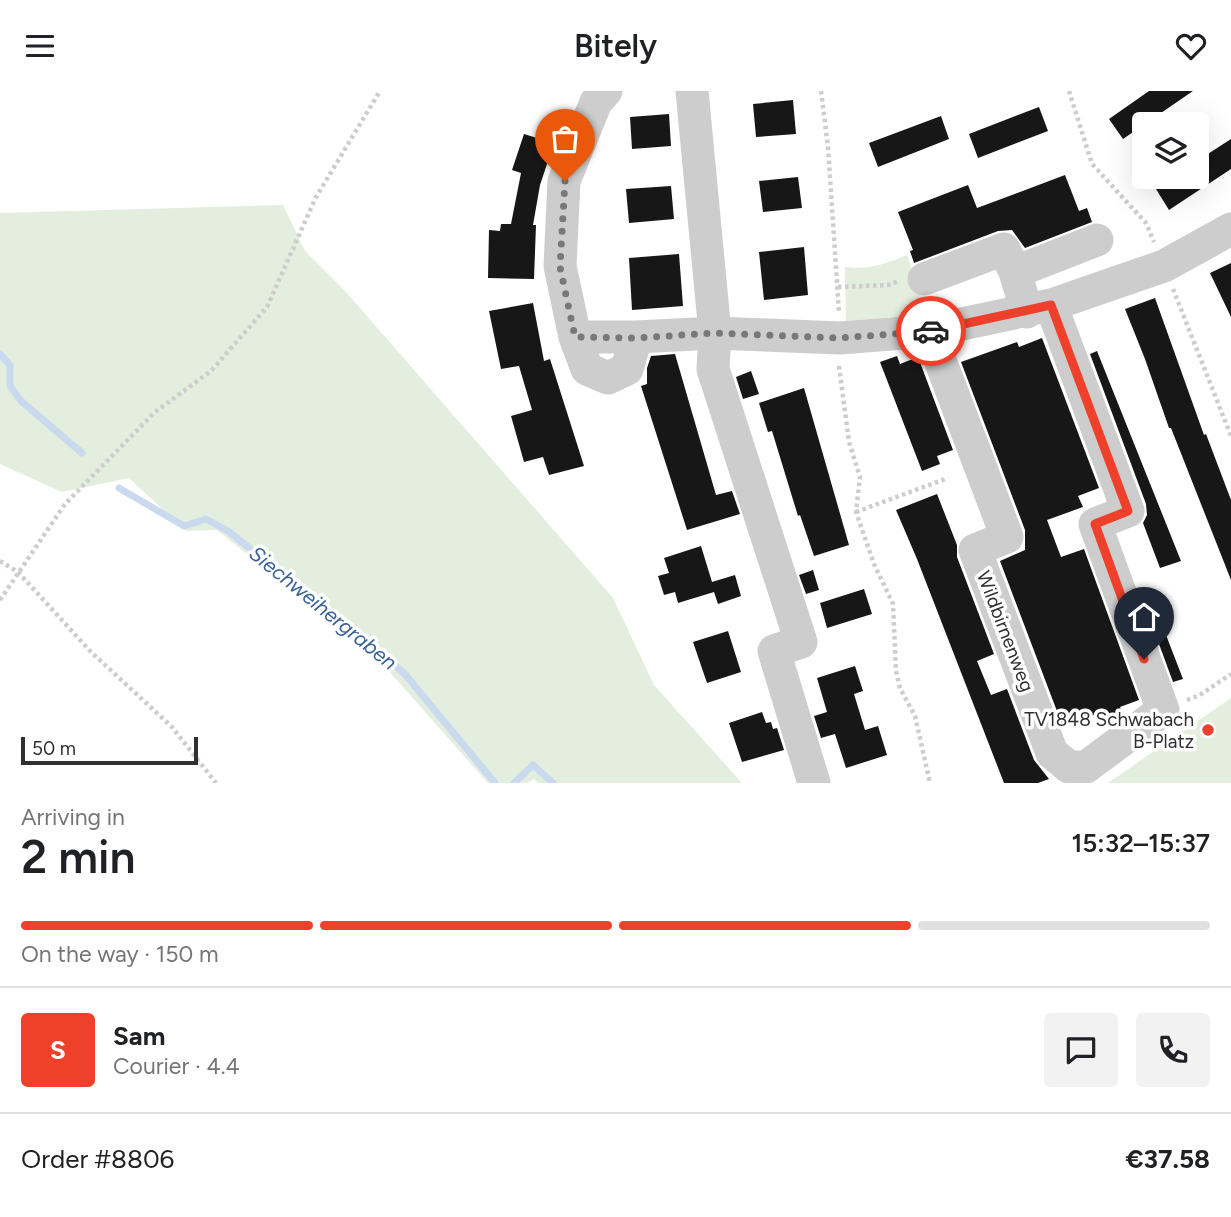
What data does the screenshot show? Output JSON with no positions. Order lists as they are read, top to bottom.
{
  "streets": {
    "street": ["Wildbirnenweg"]
  },
  "water": ["Siechweihergraben"],
  "places": ["TV1848 Schwabach B-Platz"],
  "scale_bar": "50 m",
  "page": {
    "header": "Bitely",
    "scale": "50 m",
    "heading": ["2 min", "Arriving in", "15:32–15:37"],
    "panel": [
      "Sam",
      "Courier · 4.4",
      "Order #8806",
      "€37.58"
    ],
    "bar": "On the way · 150 m",
    "round": "S"
  }
}
